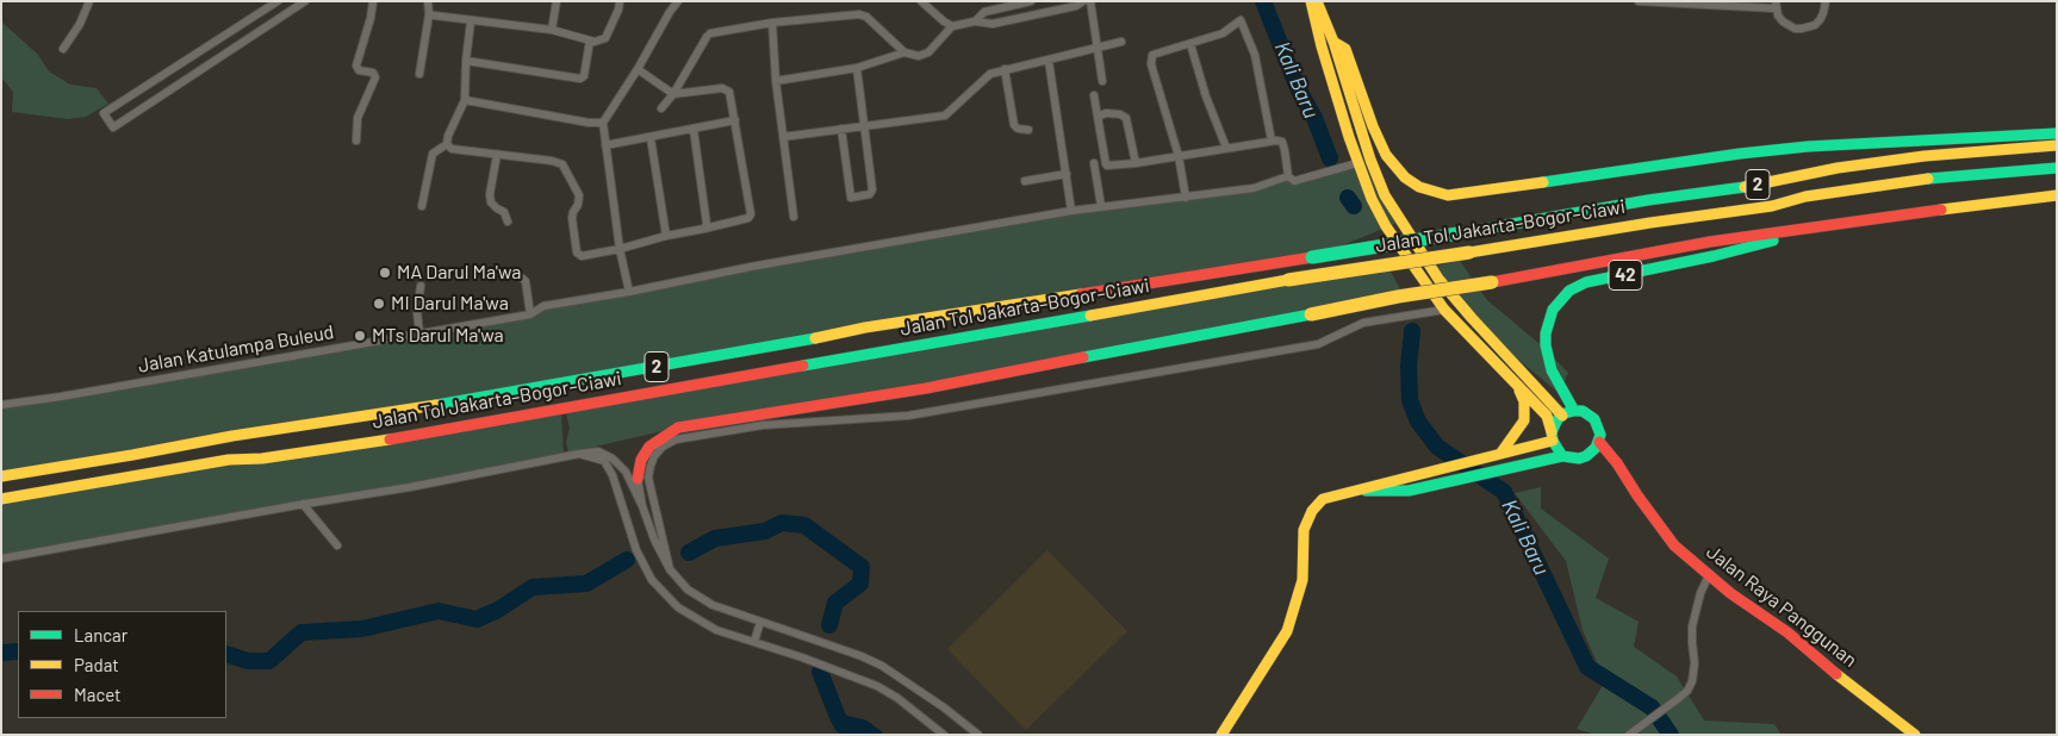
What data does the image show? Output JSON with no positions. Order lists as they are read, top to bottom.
{
  "streets": {
    "main road": [
      "2",
      "Jalan Tol Jakarta–Bogor–Ciawi",
      "42",
      "Jalan Raya Panggunan"
    ],
    "street": ["Jalan Katulampa Buleud"]
  },
  "crossings": [
    ["42", "Jalan Raya Panggunan"]
  ],
  "water": ["Kali Baru"],
  "places": ["MA Darul Ma'wa", "MI Darul Ma'wa", "MTs Darul Ma'wa"],
  "legend": ["Lancar", "Padat", "Macet"]
}
